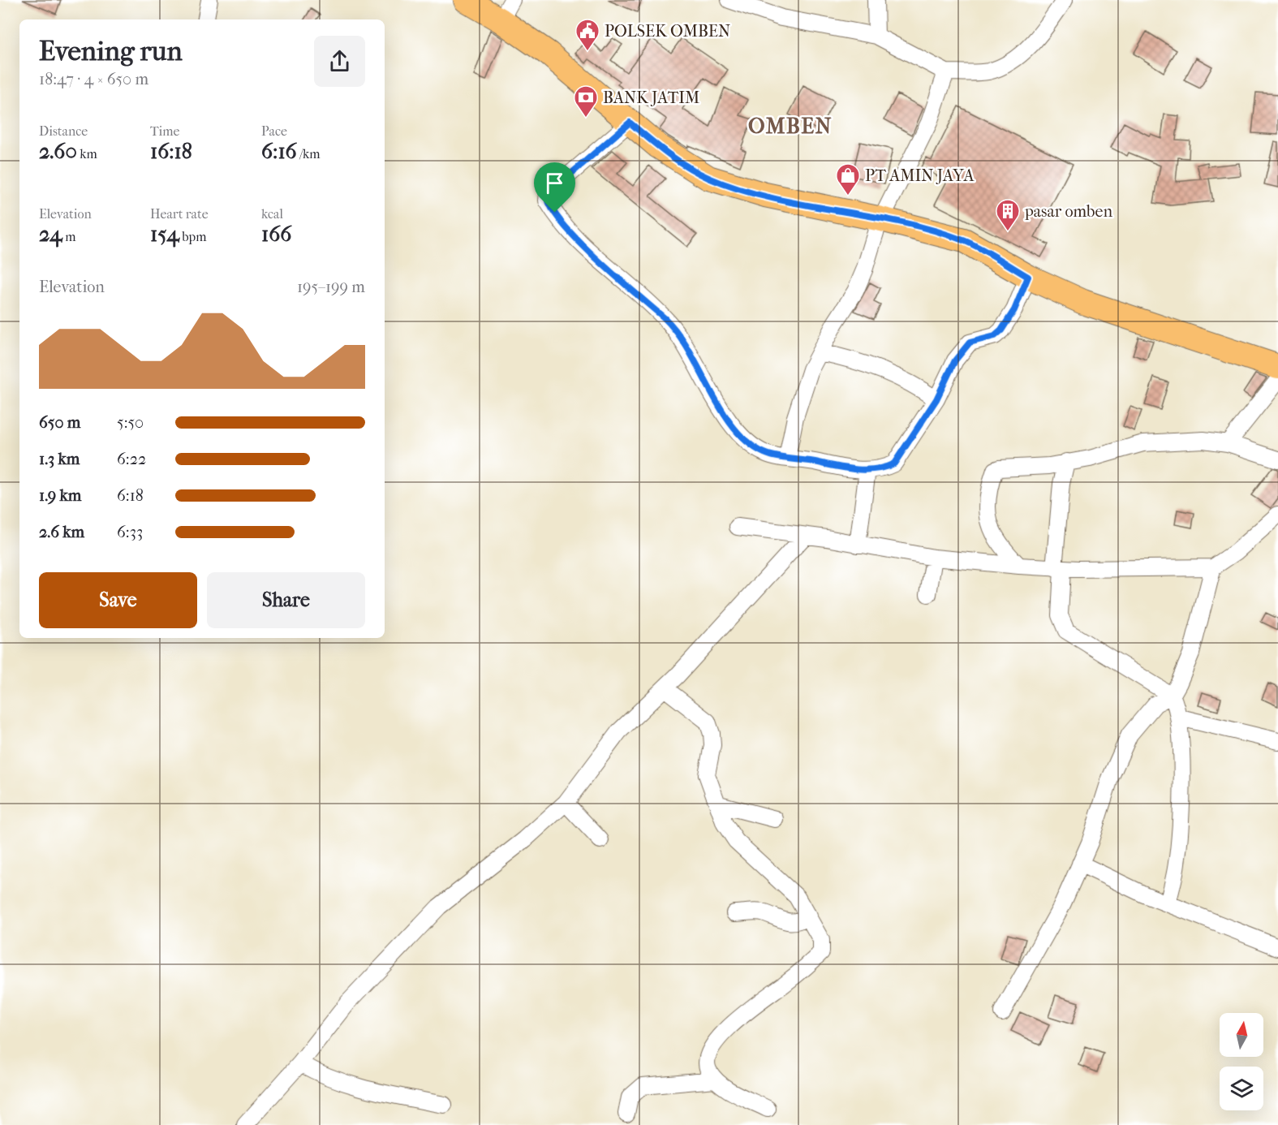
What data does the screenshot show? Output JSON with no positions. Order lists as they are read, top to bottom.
{
  "districts": ["OMBEN"],
  "places": {
    "public building": ["POLSEK OMBEN"],
    "bank": ["BANK JATIM"],
    "shop": ["PT AMIN JAYA"],
    "building": ["pasar omben"]
  },
  "north": "top",
  "page": {
    "heading": ["Evening run", "18:47 · 4 × 650 m"],
    "stats": [
      ["Distance", "2.60 km"],
      ["Time", "16:18"],
      ["Pace", "6:16 /km"],
      ["Elevation", "24 m"],
      ["Heart rate", "154 bpm"],
      ["kcal", "166"]
    ],
    "chart": ["Elevation", "195–199 m"],
    "list": [
      {
        "name": "650 m",
        "note": "5:50"
      },
      {
        "name": "1.3 km",
        "note": "6:22"
      },
      {
        "name": "1.9 km",
        "note": "6:18"
      },
      {
        "name": "2.6 km",
        "note": "6:33"
      }
    ],
    "buttons": ["Save", "Share"]
  }
}
